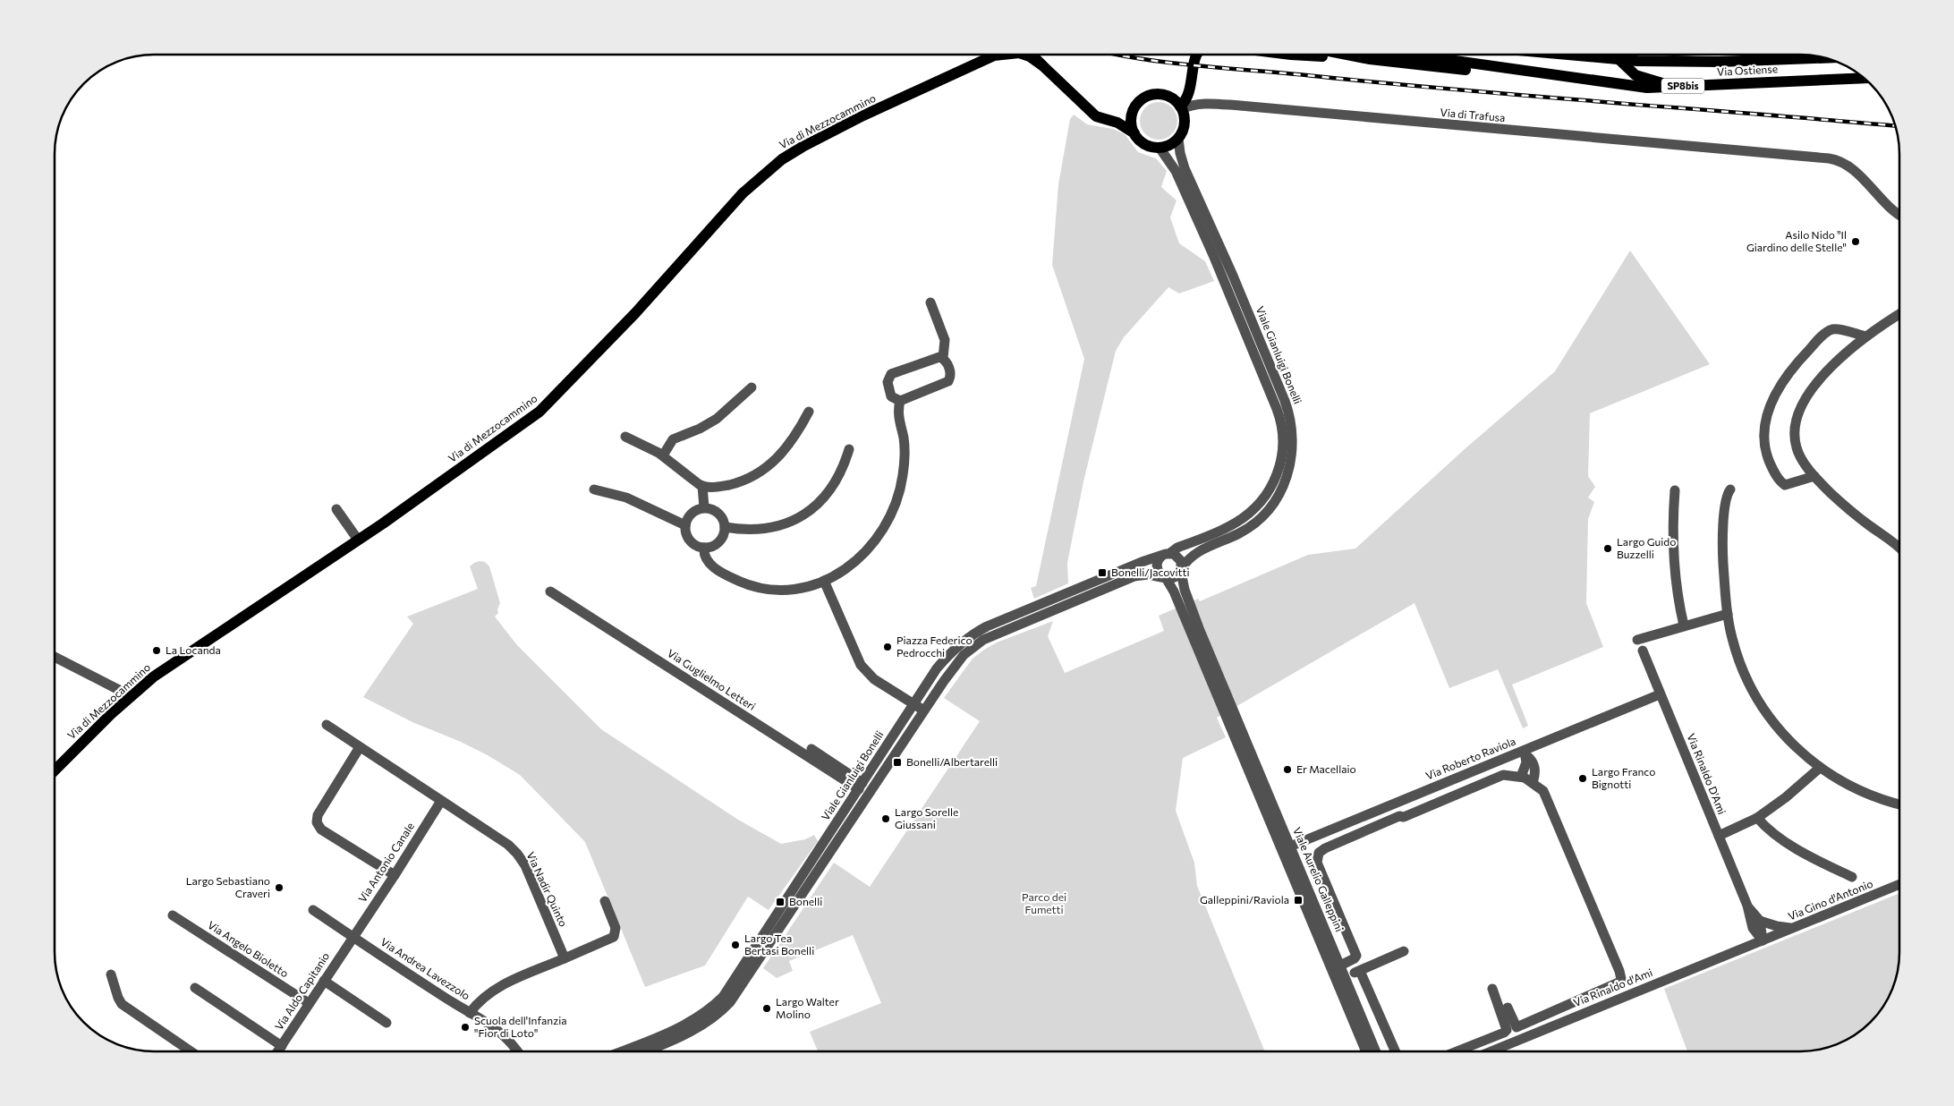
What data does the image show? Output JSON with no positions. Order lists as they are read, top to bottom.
{
  "streets": {
    "main road": ["Via Ostiense", "SP8bis", "Via di Mezzocammino"],
    "street": [
      "Via di Trafusa",
      "Viale Gianluigi Bonelli",
      "Via Guglielmo Letteri",
      "Via Roberto Raviola",
      "Via Rinaldo D'Ami",
      "Via Antonio Canale",
      "Viale Aurelio Galleppini",
      "Via Nadir Quinto",
      "Via Gino d'Antonio",
      "Via Angelo Bioletto",
      "Via Andrea Lavezzolo",
      "Via Rinaldo d'Ami",
      "Via Aldo Capitanio"
    ]
  },
  "crossings": [
    ["Via Ostiense", "SP8bis"],
    ["Via di Trafusa", "Via di Mezzocammino"],
    ["Via di Trafusa", "Viale Gianluigi Bonelli"],
    ["Via di Mezzocammino", "Viale Gianluigi Bonelli"],
    ["Viale Gianluigi Bonelli", "Via Guglielmo Letteri"],
    ["Via Roberto Raviola", "Via Rinaldo D'Ami"],
    ["Via Roberto Raviola", "Viale Aurelio Galleppini"],
    ["Via Rinaldo D'Ami", "Via Gino d'Antonio"],
    ["Via Rinaldo D'Ami", "Via Rinaldo d'Ami"],
    ["Via Antonio Canale", "Via Nadir Quinto"],
    ["Via Antonio Canale", "Via Andrea Lavezzolo"],
    ["Via Antonio Canale", "Via Aldo Capitanio"],
    ["Via Gino d'Antonio", "Via Rinaldo d'Ami"],
    ["Via Angelo Bioletto", "Via Aldo Capitanio"],
    ["Via Andrea Lavezzolo", "Via Aldo Capitanio"]
  ],
  "parks": ["Parco dei Fumetti"],
  "places": {
    "other": [
      "Asilo Nido \"Il Giardino delle Stelle\"",
      "Largo Guido Buzzelli",
      "Piazza Federico Pedrocchi",
      "La Locanda",
      "Er Macellaio",
      "Largo Franco Bignotti",
      "Largo Sorelle Giussani",
      "Largo Sebastiano Craveri",
      "Largo Tea Bertasi Bonelli",
      "Largo Walter Molino",
      "Scuola dell'Infanzia \"Fior di Loto\""
    ],
    "transit": [
      "Bonelli/Jacovitti",
      "Bonelli/Albertarelli",
      "Galleppini/Raviola",
      "Bonelli"
    ]
  }
}
